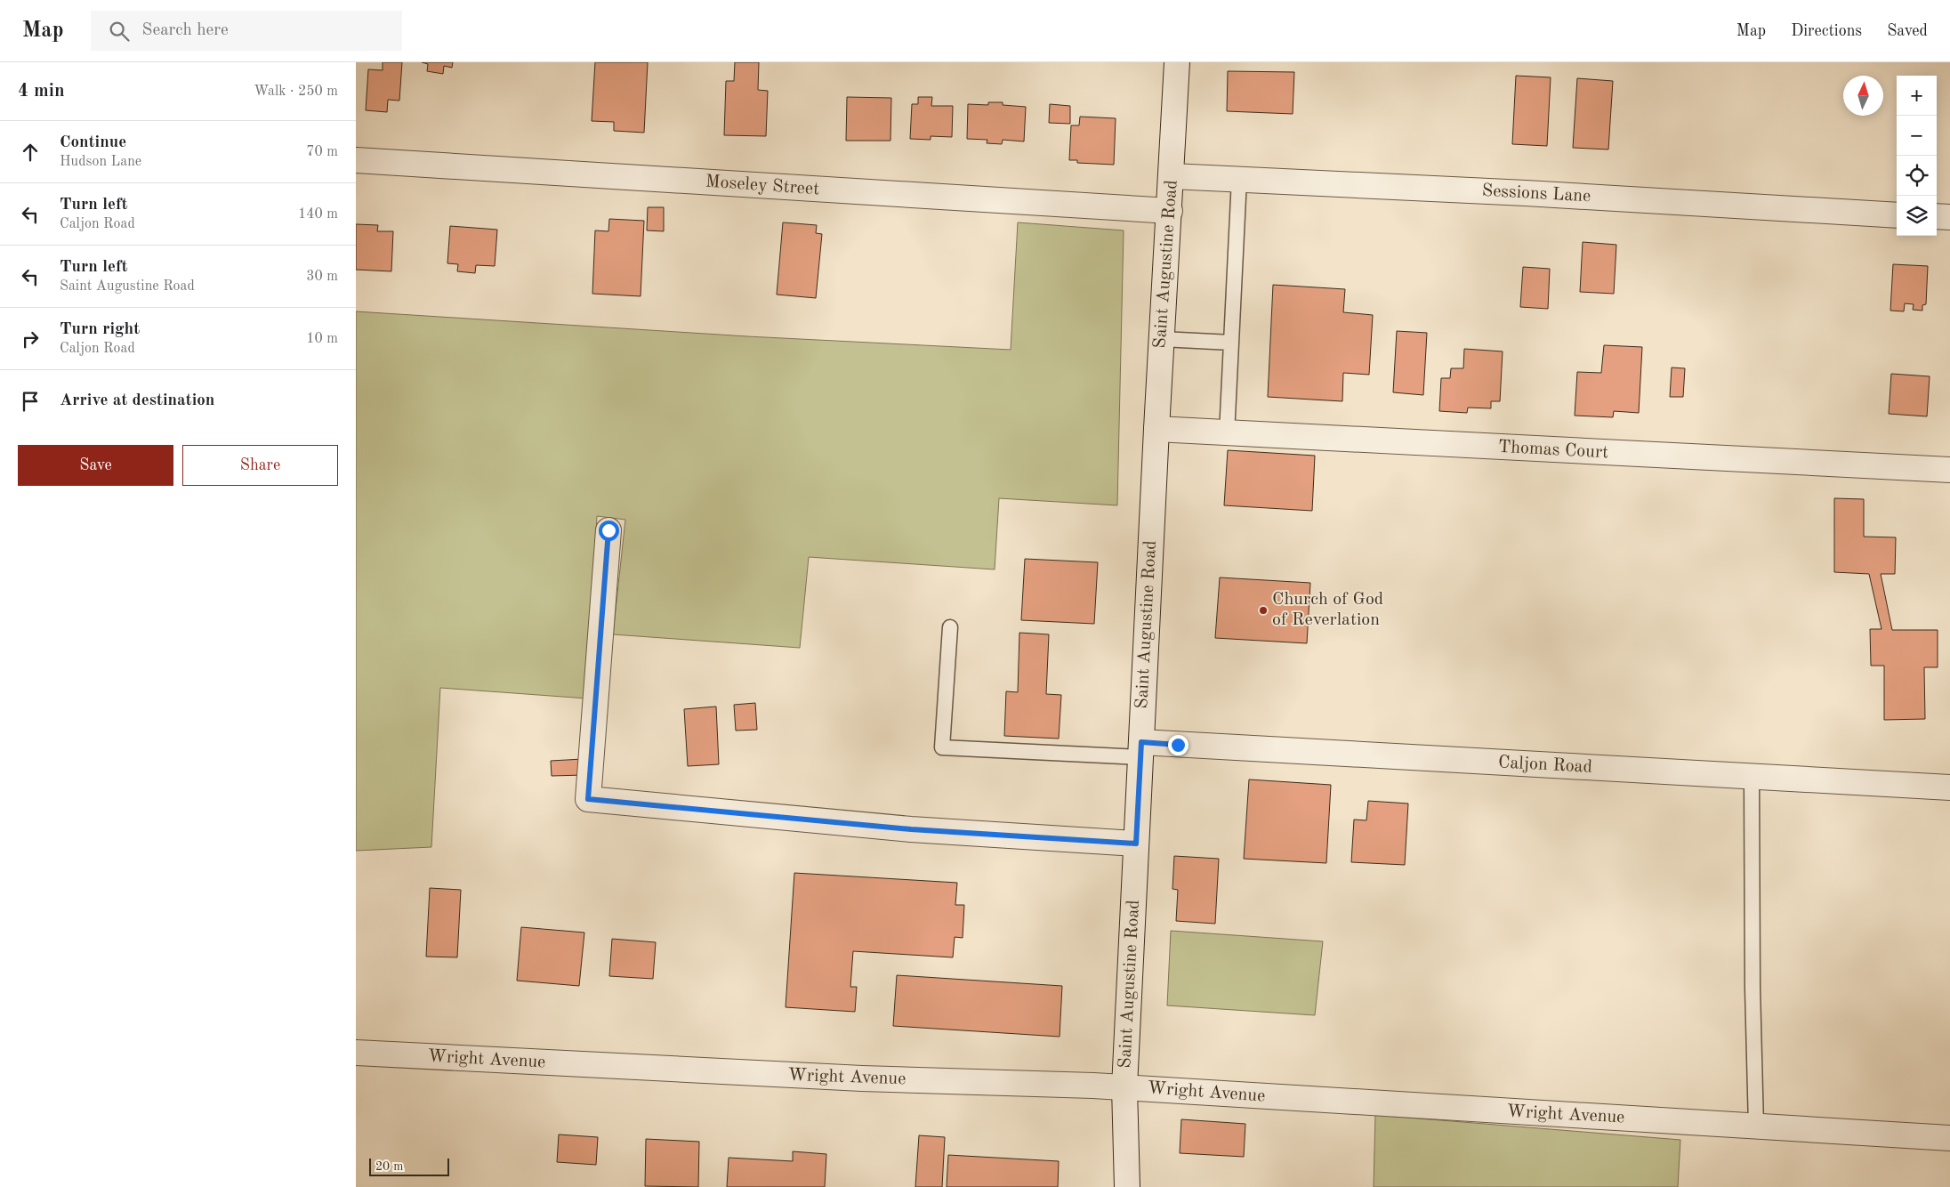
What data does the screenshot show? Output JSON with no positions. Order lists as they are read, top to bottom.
{
  "streets": {
    "street": [
      "Moseley Street",
      "Sessions Lane",
      "Saint Augustine Road",
      "Thomas Court",
      "Caljon Road",
      "Wright Avenue"
    ]
  },
  "crossings": [
    ["Moseley Street", "Saint Augustine Road"],
    ["Sessions Lane", "Saint Augustine Road"],
    ["Saint Augustine Road", "Thomas Court"],
    ["Saint Augustine Road", "Caljon Road"],
    ["Saint Augustine Road", "Wright Avenue"]
  ],
  "places": ["Church of God of Reverlation"],
  "scale_bar": "20 m",
  "north": "top",
  "page": {
    "header": "Map",
    "search": "Search here",
    "nav": ["Map", "Directions", "Saved"],
    "heading": ["4 min", "Walk · 250 m"],
    "map_buttons": ["+", "−"],
    "list": [
      ["Continue", "Hudson Lane", "70 m"],
      ["Turn left", "Caljon Road", "140 m"],
      ["Turn left", "Saint Augustine Road", "30 m"],
      ["Turn right", "Caljon Road", "10 m"],
      "Arrive at destination"
    ],
    "buttons": ["Save", "Share"],
    "scale": "20 m"
  }
}
